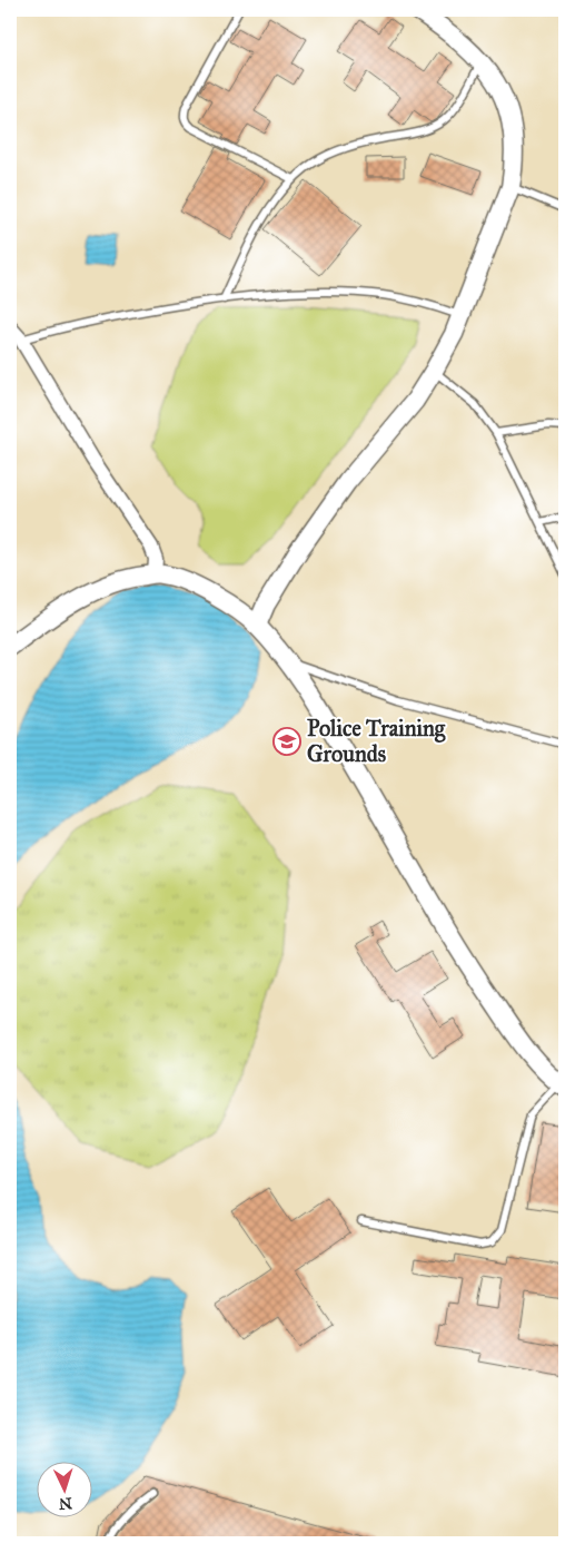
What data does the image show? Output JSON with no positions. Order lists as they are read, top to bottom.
{
  "places": {
    "school or university": ["Police Training Grounds"]
  },
  "north": "bottom"
}
